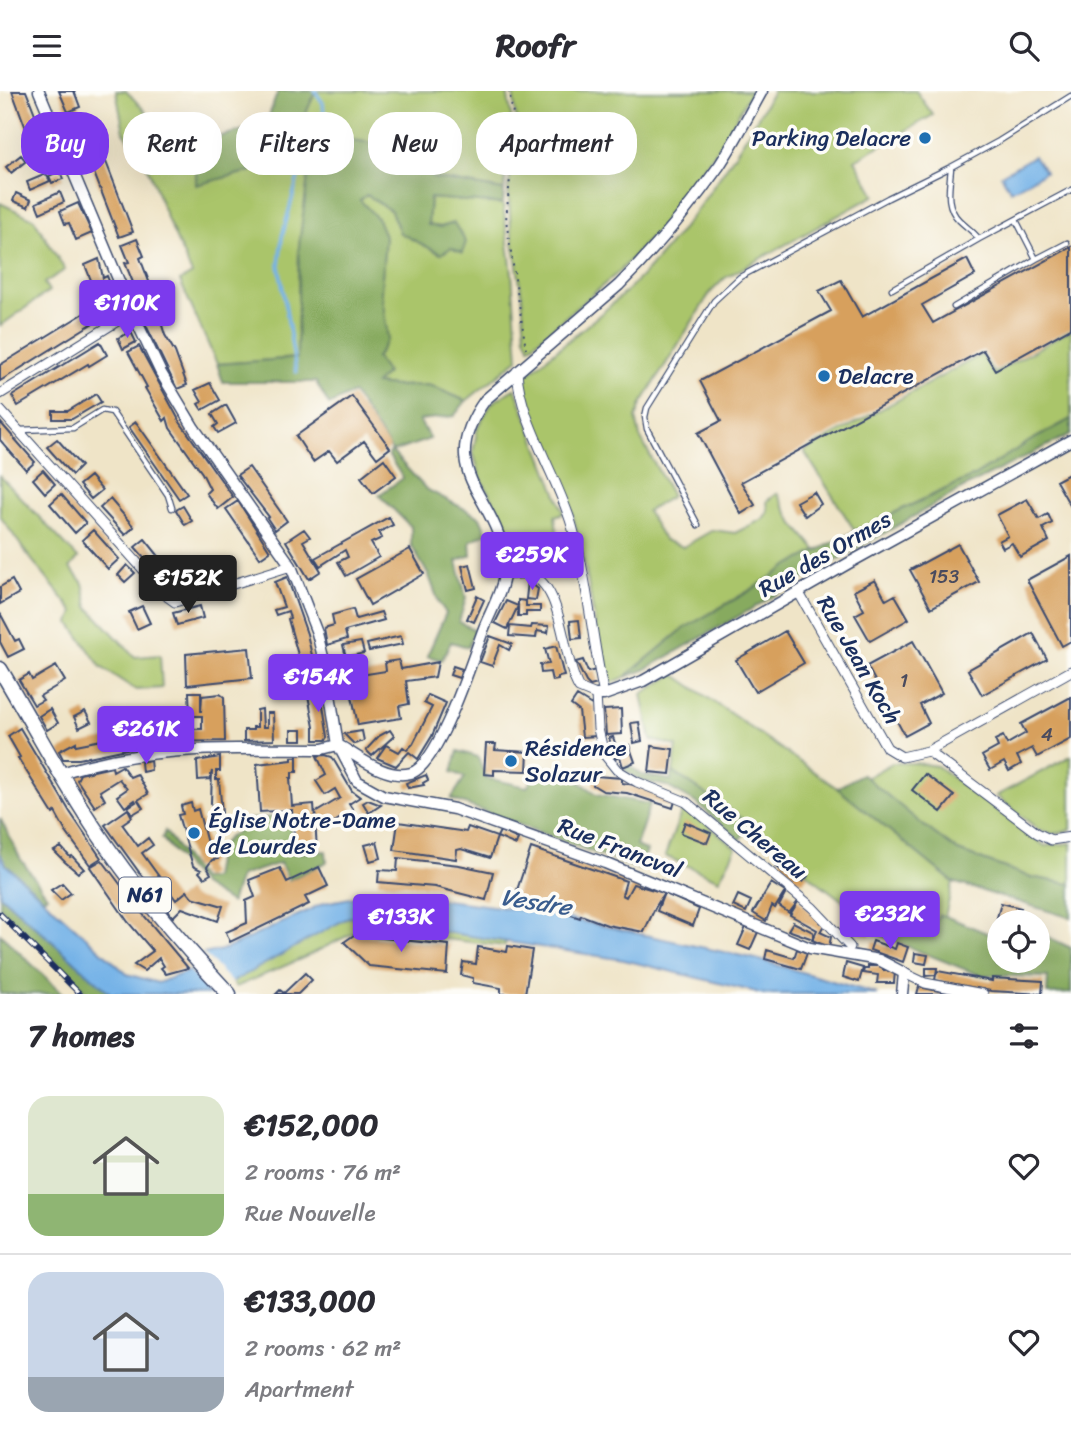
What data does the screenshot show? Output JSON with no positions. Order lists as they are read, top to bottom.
{
  "streets": {
    "main road": ["N61"],
    "street": [
      "Rue des Ormes",
      "Rue Jean Koch",
      "Rue Chereau",
      "Rue Francval"
    ]
  },
  "crossings": [
    ["Rue des Ormes", "Rue Jean Koch"],
    ["Rue des Ormes", "Rue Chereau"]
  ],
  "water": ["Vesdre"],
  "places": [
    "Parking Delacre",
    "Delacre",
    "Résidence Solazur",
    "Église Notre-Dame de Lourdes"
  ],
  "house_numbers": ["153", "1", "4"],
  "page": {
    "header": "Roofr",
    "chip": [
      "Buy",
      "Rent",
      "Filters",
      "New",
      "Apartment"
    ],
    "price": [
      "€110K",
      "€259K",
      "€152K",
      "€154K",
      "€261K",
      "€232K",
      "€133K"
    ],
    "heading": "7 homes",
    "list": [
      {
        "name": "€152,000",
        "note": "2 rooms · 76 m² · Rue Nouvelle"
      },
      {
        "name": "€133,000",
        "note": "2 rooms · 62 m² · Apartment"
      }
    ]
  }
}
